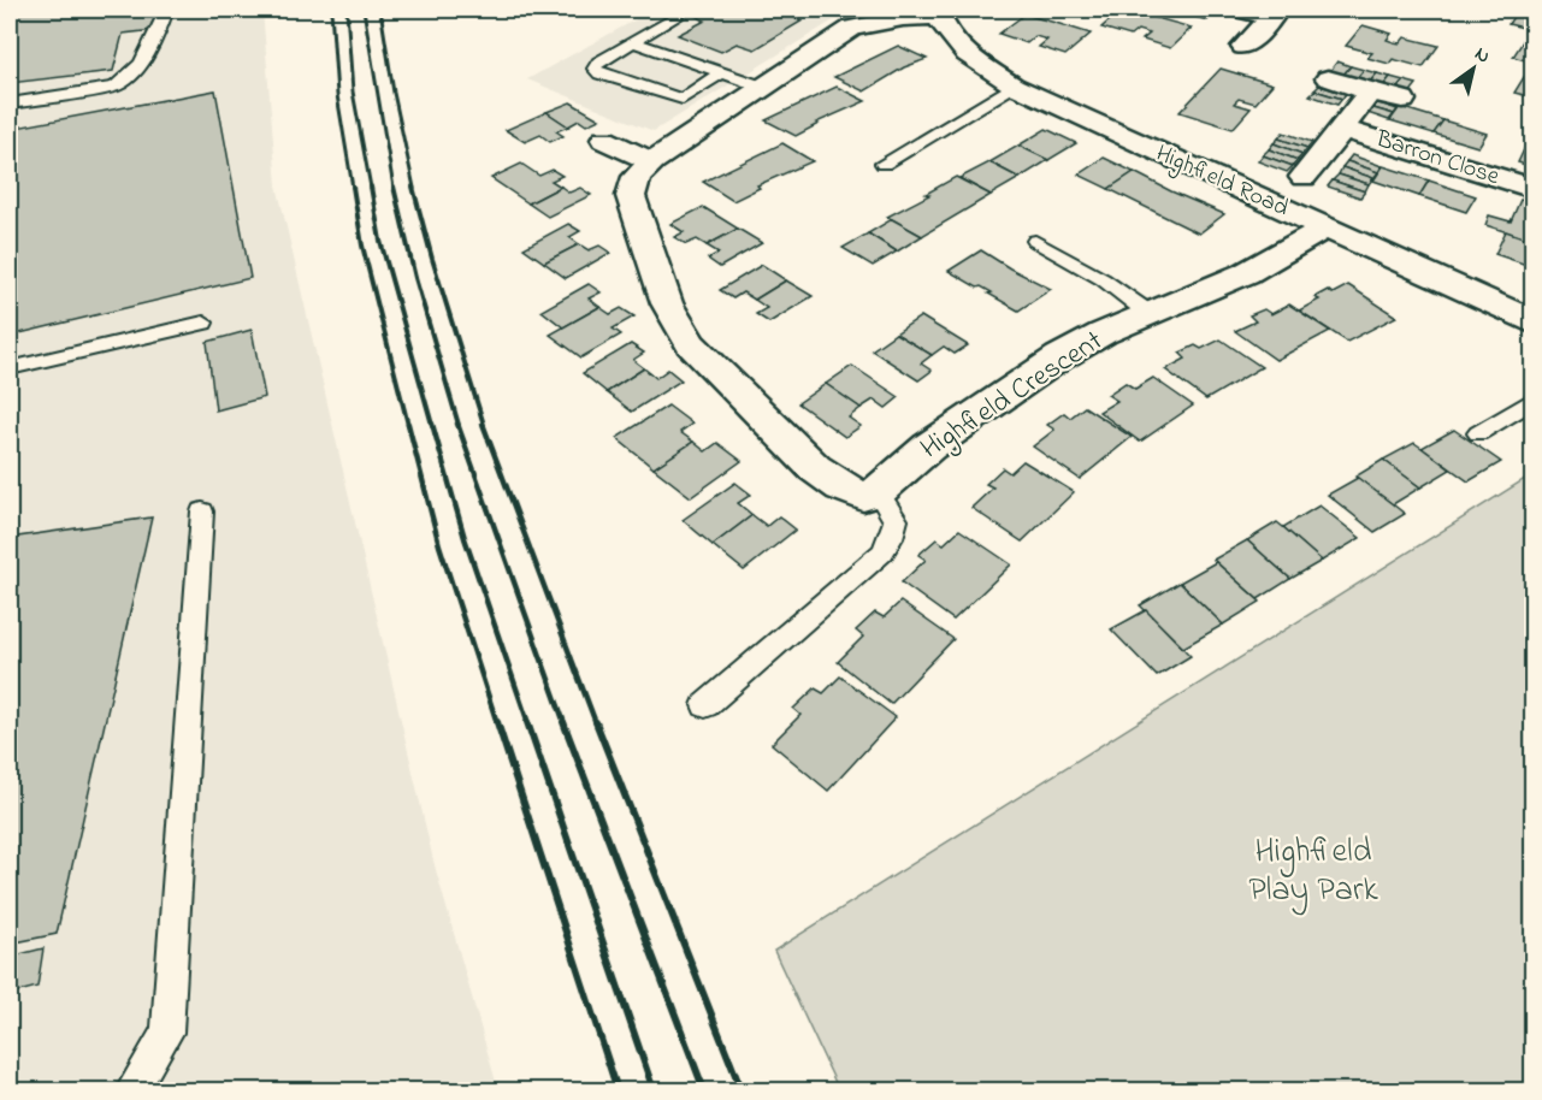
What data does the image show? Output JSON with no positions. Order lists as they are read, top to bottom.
{
  "streets": {
    "street": ["Barron Close", "Highfield Road", "Highfield Crescent"]
  },
  "crossings": [
    ["Highfield Road", "Highfield Crescent"]
  ],
  "parks": ["Highfield Play Park"],
  "north": "top right"
}
